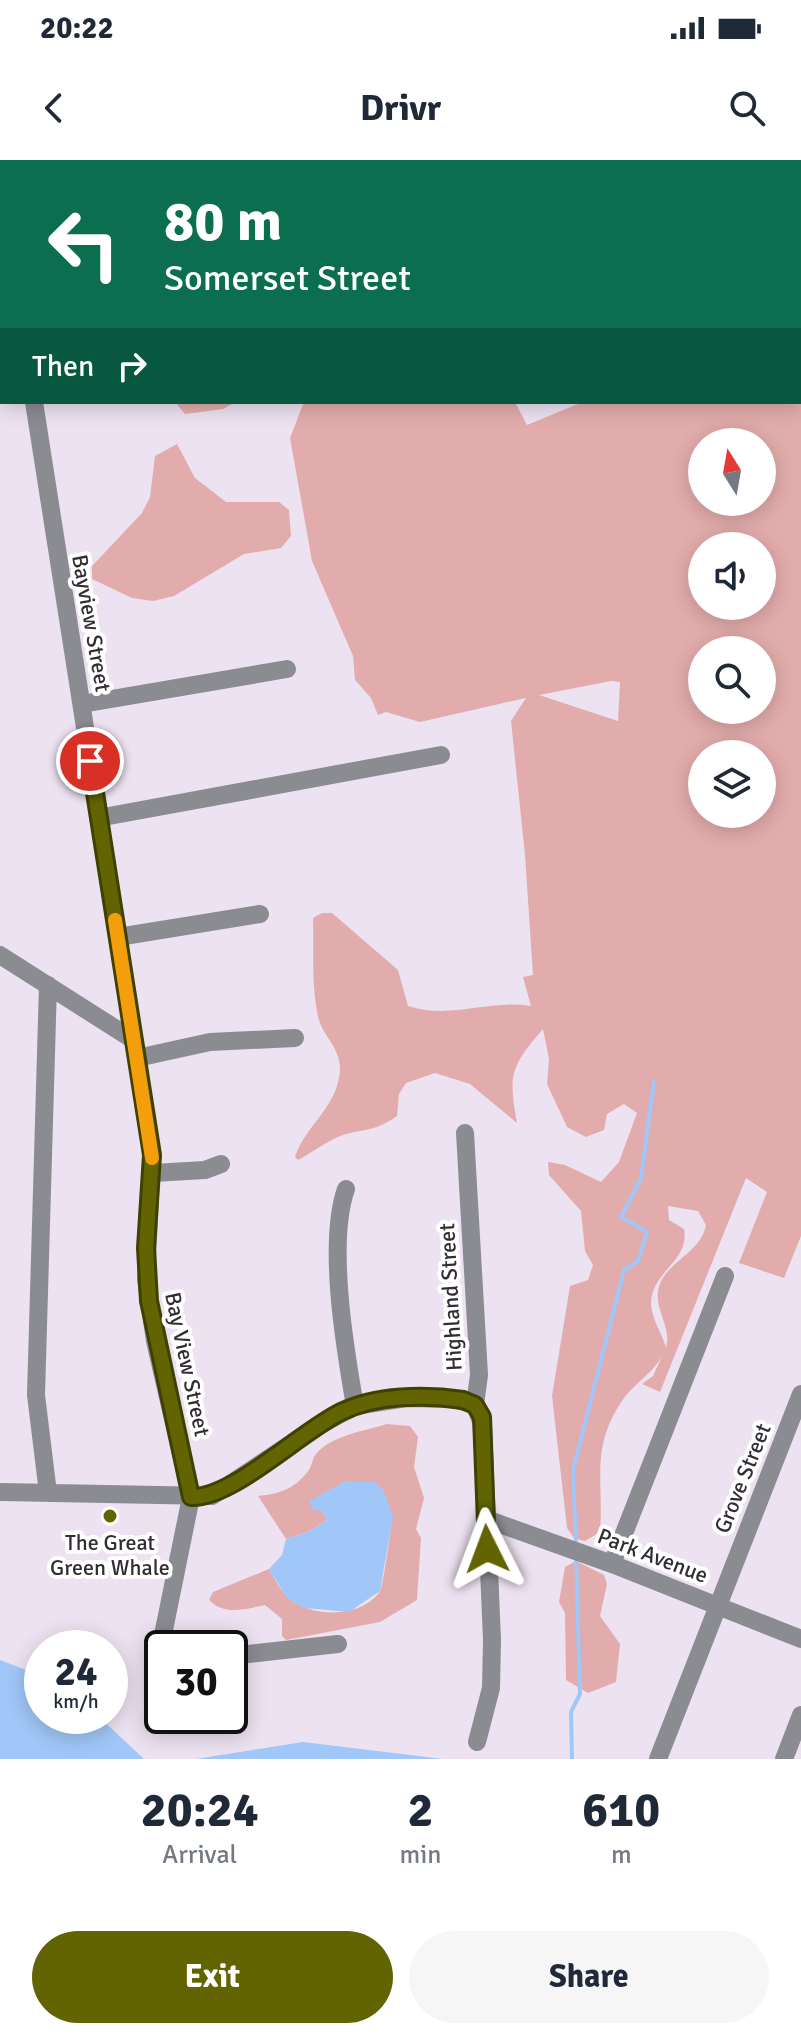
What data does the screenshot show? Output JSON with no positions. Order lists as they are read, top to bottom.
{
  "streets": {
    "street": [
      "Bayview Street",
      "Highland Street",
      "Bay View Street",
      "Grove Street",
      "Park Avenue"
    ]
  },
  "crossings": [
    ["Bayview Street", "Bay View Street"],
    ["Highland Street", "Park Avenue"],
    ["Grove Street", "Park Avenue"]
  ],
  "places": ["The Great Green Whale"],
  "north": "top",
  "page": {
    "status": "20:22",
    "header": "Drivr",
    "turn": ["80 m", "Somerset Street"],
    "then": "Then",
    "speed": "24 km/h",
    "limit": "30",
    "eta": [
      "20:24",
      "Arrival",
      "2",
      "min",
      "610",
      "m"
    ],
    "buttons": ["Exit", "Share"]
  }
}
